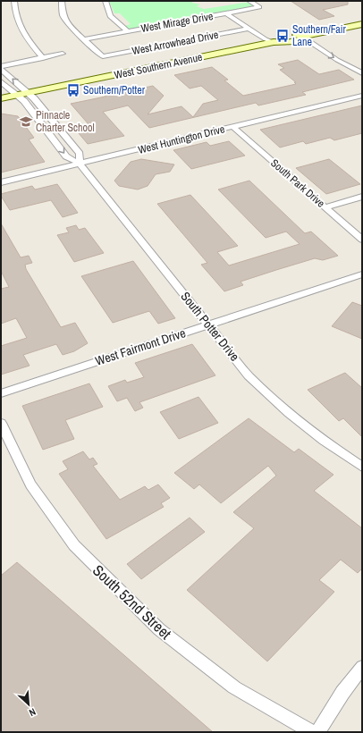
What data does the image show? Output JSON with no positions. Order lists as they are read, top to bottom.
{
  "streets": {
    "main road": ["West Southern Avenue"],
    "street": [
      "West Mirage Drive",
      "West Arrowhead Drive",
      "West Huntington Drive",
      "South Park Drive",
      "South Potter Drive",
      "West Fairmont Drive",
      "South 52nd Street"
    ]
  },
  "crossings": [
    ["West Mirage Drive", "West Arrowhead Drive"],
    ["West Southern Avenue", "South Potter Drive"],
    ["West Huntington Drive", "South Park Drive"],
    ["West Huntington Drive", "South Potter Drive"],
    ["South Potter Drive", "West Fairmont Drive"]
  ],
  "places": {
    "bus stop": ["Southern/Fair Lane", "Southern/Potter"],
    "school or university": ["Pinnacle Charter School"]
  },
  "north": "bottom right"
}
